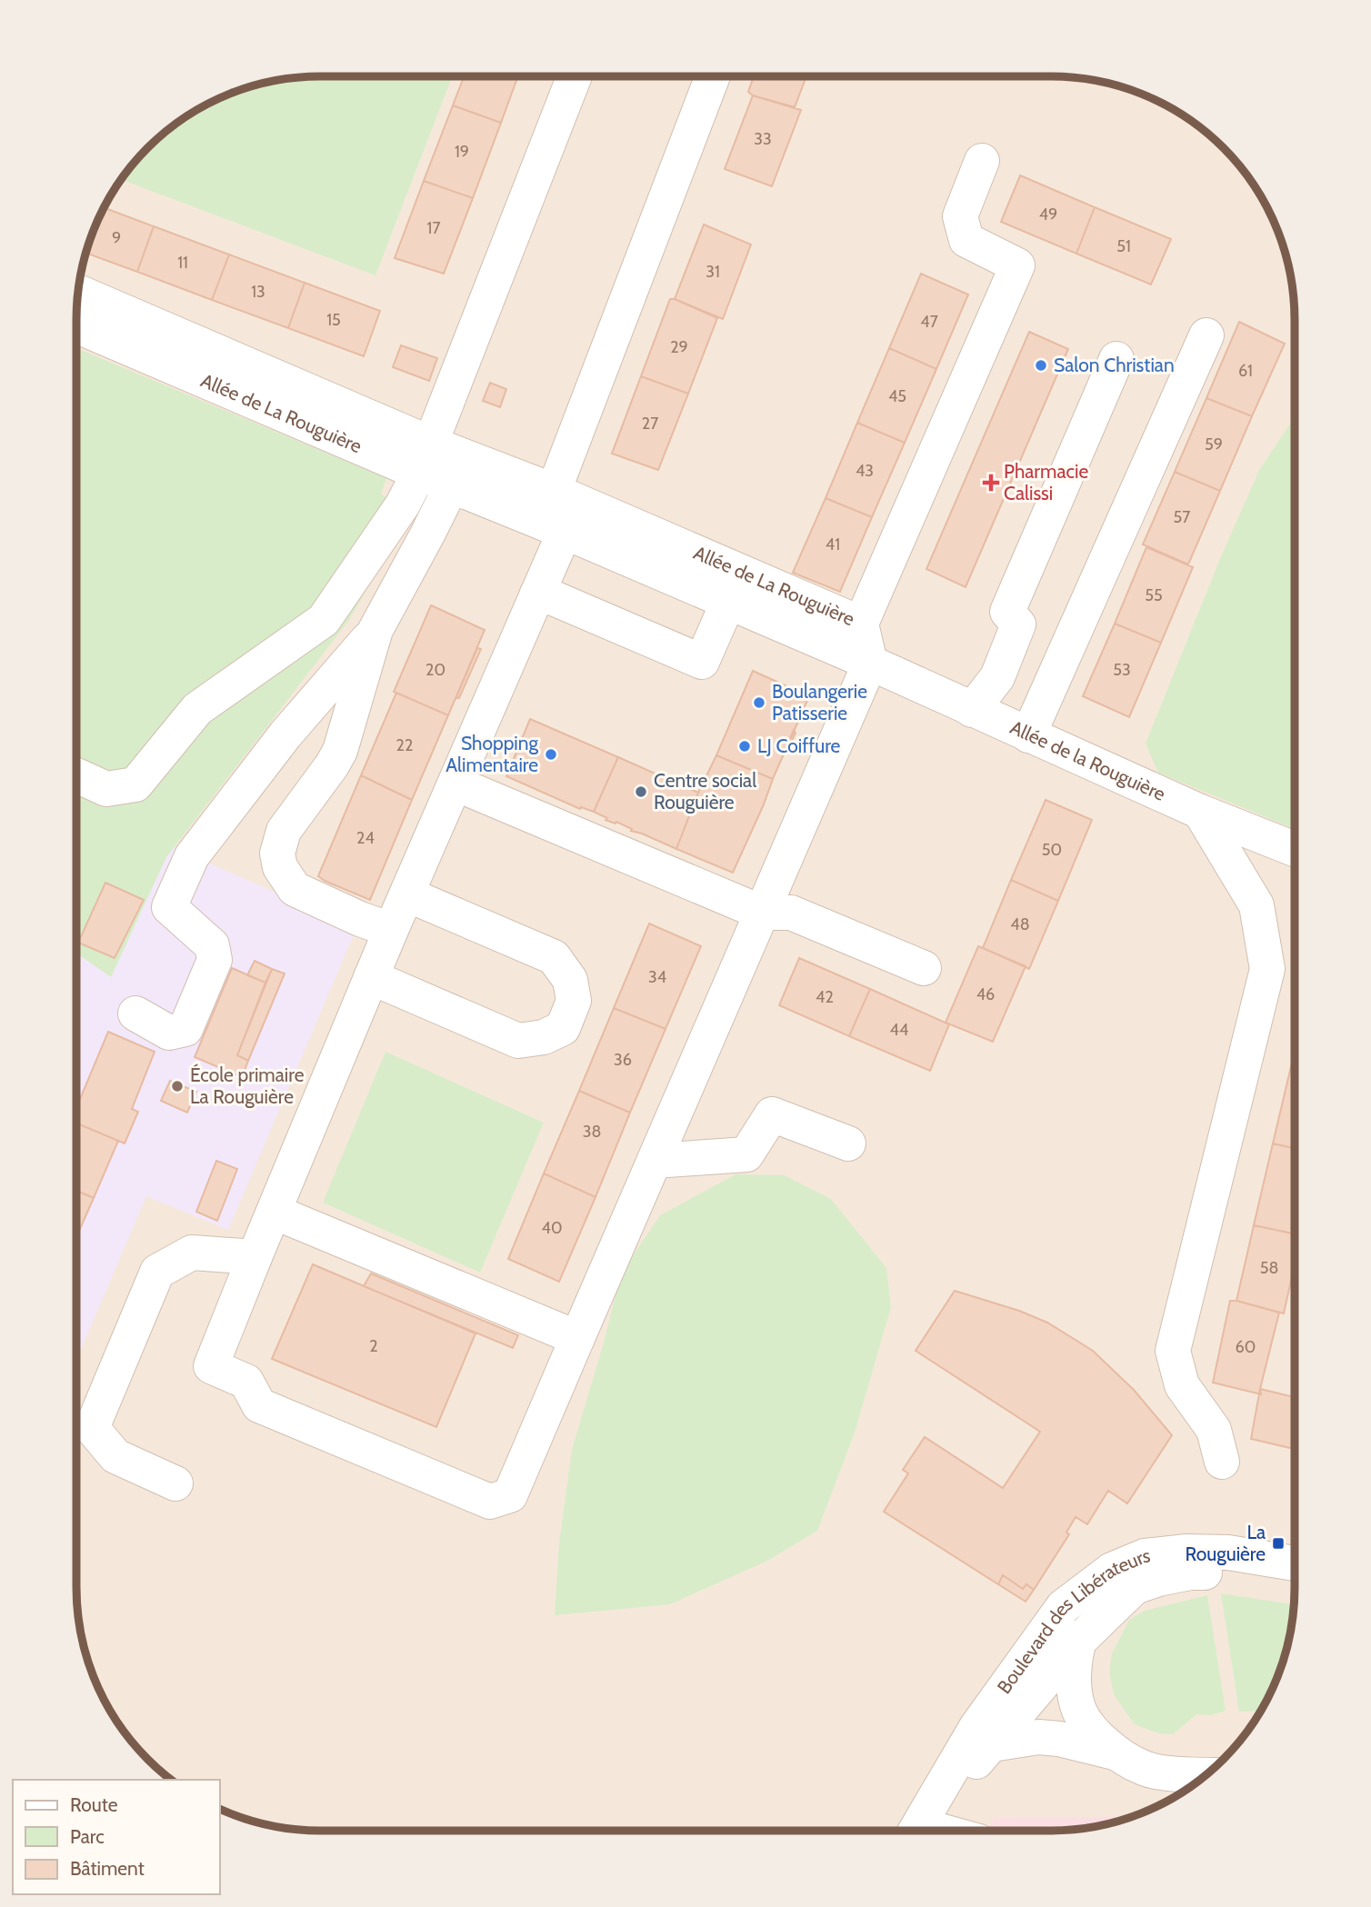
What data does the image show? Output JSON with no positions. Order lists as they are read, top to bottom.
{
  "streets": {
    "street": ["Allée de La Rouguière", "Allée de la Rouguière", "Boulevard des Libérateurs"]
  },
  "crossings": [
    ["Allée de La Rouguière", "Allée de la Rouguière"]
  ],
  "places": {
    "other": [
      "Salon Christian",
      "Boulangerie Patisserie",
      "LJ Coiffure",
      "Shopping Alimentaire",
      "Centre social Rouguière",
      "École primaire La Rouguière"
    ],
    "health": ["Pharmacie Calissi"],
    "transit": ["La Rouguière"]
  },
  "house_numbers": [
    "33",
    "19",
    "49",
    "17",
    "9",
    "51",
    "11",
    "31",
    "13",
    "15",
    "47",
    "29",
    "61",
    "45",
    "27",
    "59",
    "43",
    "57",
    "41",
    "55",
    "20",
    "53",
    "22",
    "24",
    "50",
    "48",
    "34",
    "46",
    "42",
    "44",
    "36",
    "38",
    "40",
    "58",
    "2",
    "60"
  ],
  "legend": ["Route", "Parc", "Bâtiment"]
}
